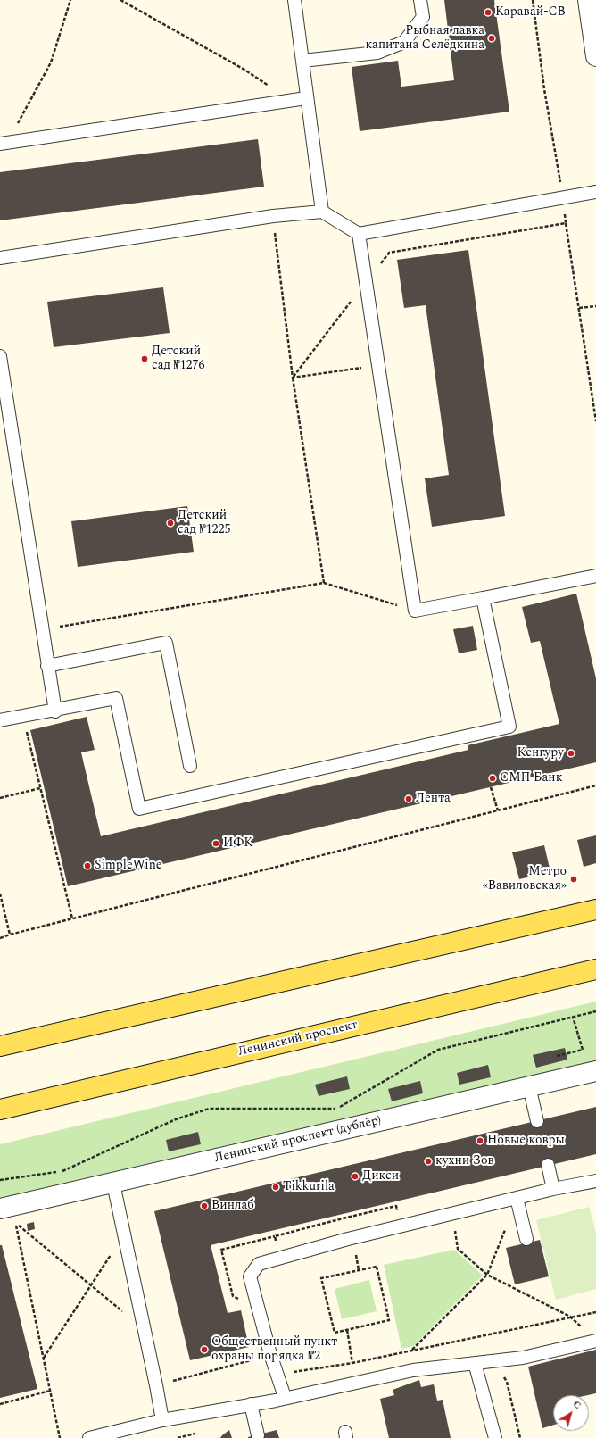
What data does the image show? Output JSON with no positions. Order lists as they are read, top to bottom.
{
  "streets": {
    "main road": ["Ленинский проспект"],
    "street": ["Ленинский проспект (дублёр)"]
  },
  "places": [
    "Каравай-СВ",
    "Рыбная лавка капитана Селёдкина",
    "Детский сад №1276",
    "Детский сад №1225",
    "Кенгуру",
    "СМП Банк",
    "Лента",
    "ИФК",
    "SimpleWine",
    "Метро «Вавиловская»",
    "Новые ковры",
    "кухни Зов",
    "Дикси",
    "Tikkurila",
    "Винлаб",
    "Общественный пункт охраны порядка №2"
  ],
  "north": "top right"
}
